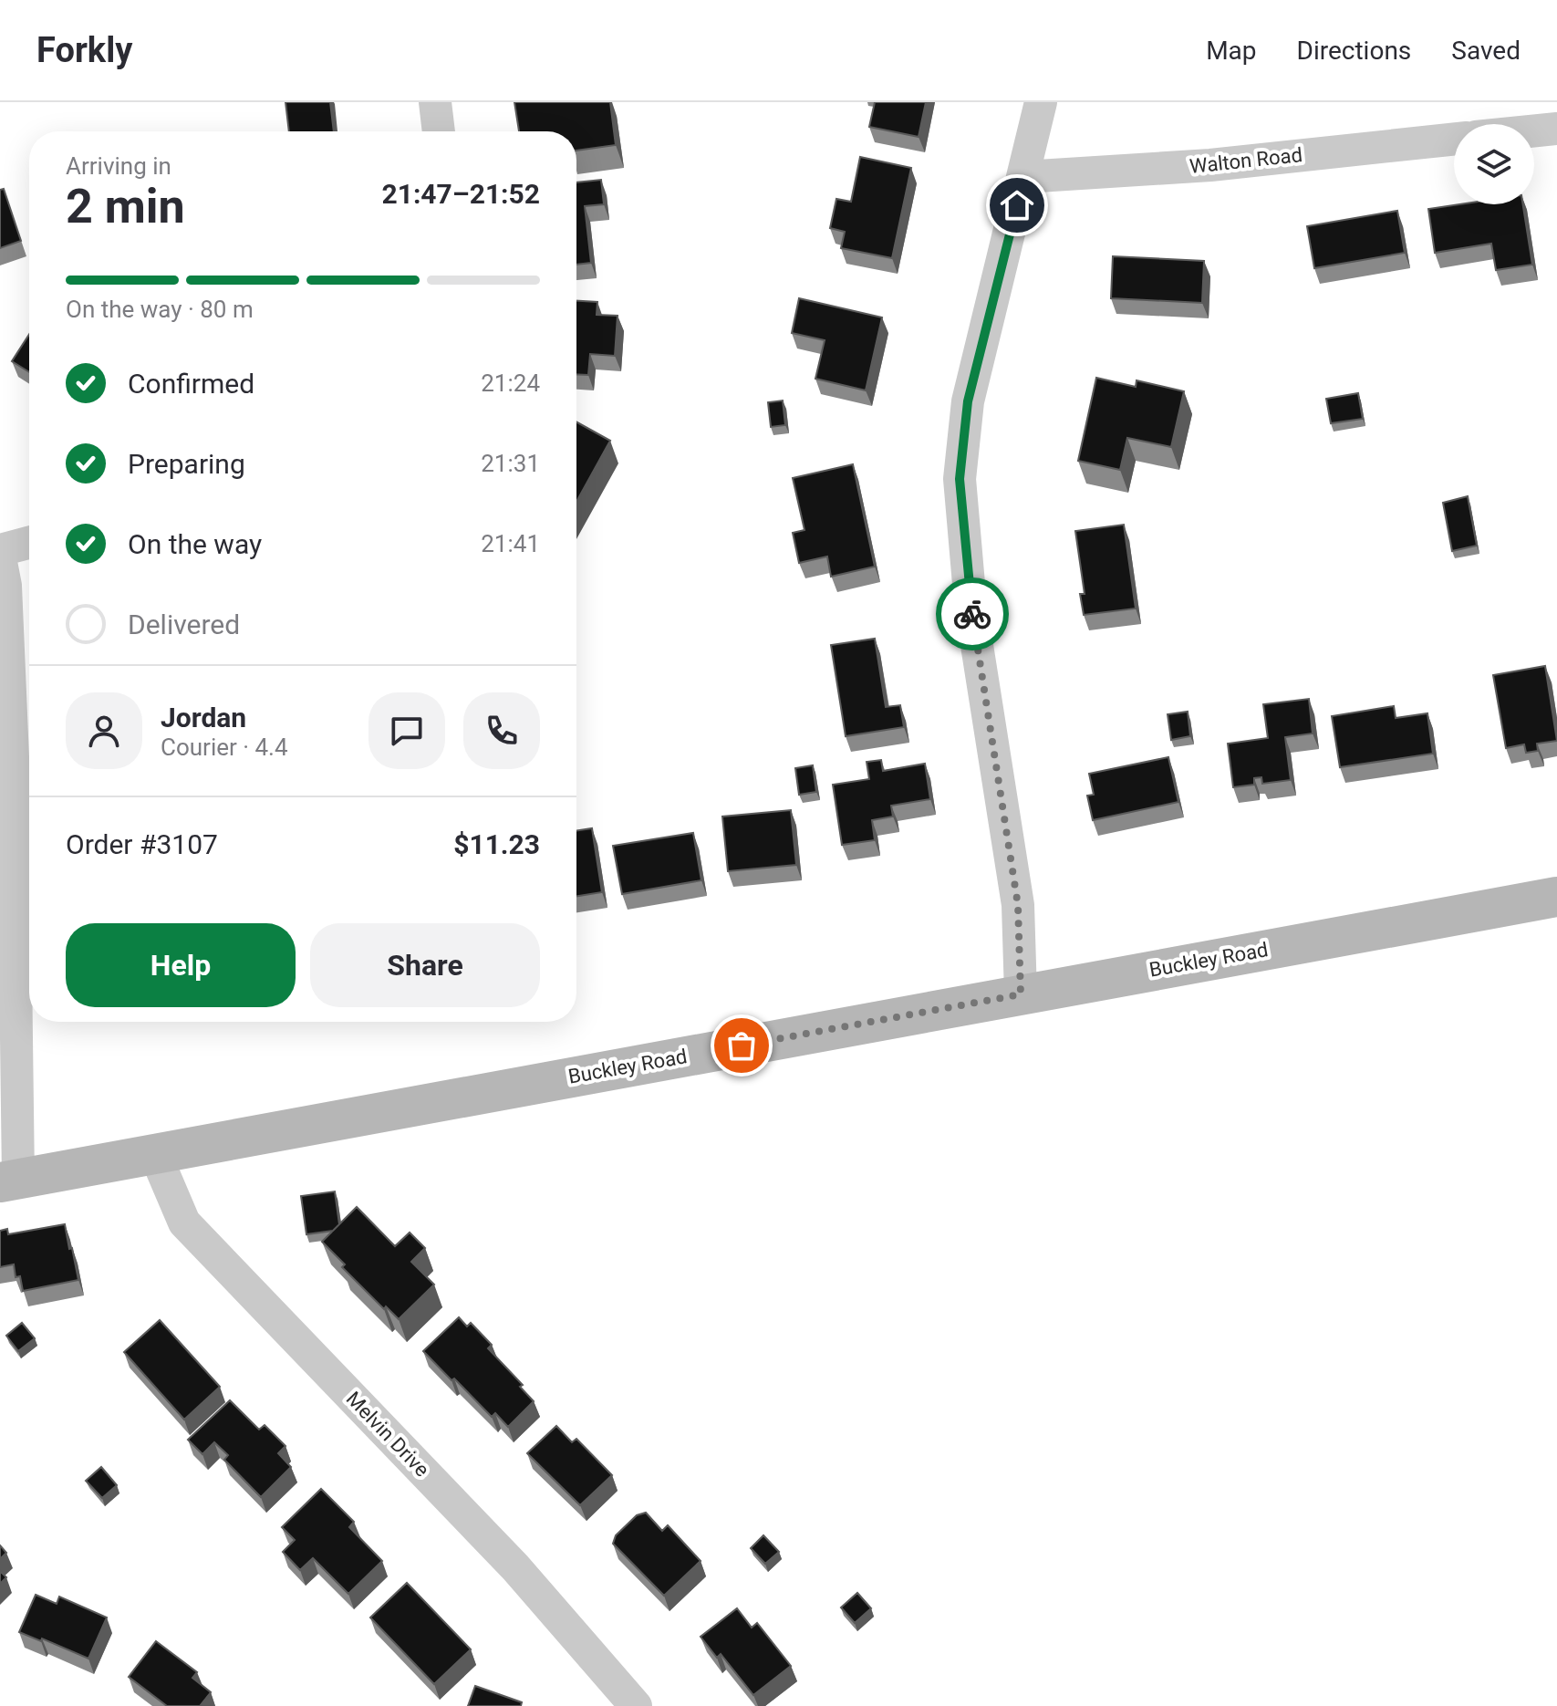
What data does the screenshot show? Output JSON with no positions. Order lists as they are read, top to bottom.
{
  "streets": {
    "street": ["Walton Road", "Buckley Road", "Melvin Drive"]
  },
  "crossings": [
    ["Buckley Road", "Melvin Drive"]
  ],
  "page": {
    "header": "Forkly",
    "nav": ["Map", "Directions", "Saved"],
    "heading": ["2 min", "Arriving in", "21:47–21:52"],
    "panel": [
      "Jordan",
      "Courier · 4.4",
      "Order #3107",
      "$11.23"
    ],
    "bar": "On the way · 80 m",
    "list": [
      ["Confirmed", "21:24"],
      ["Preparing", "21:31"],
      ["On the way", "21:41"],
      "Delivered"
    ],
    "buttons": ["Help", "Share"]
  }
}
